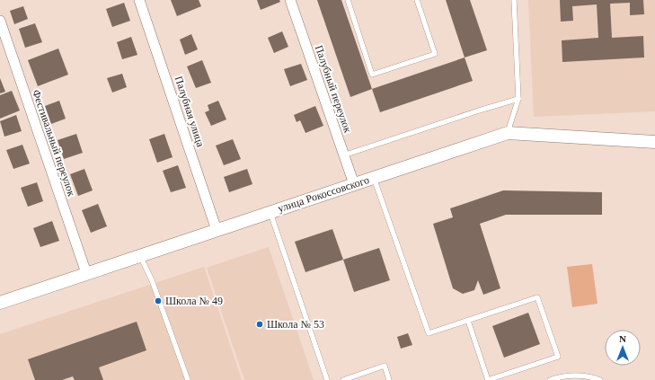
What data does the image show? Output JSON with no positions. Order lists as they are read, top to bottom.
{
  "streets": {
    "street": [
      "Палубный переулок",
      "Палубная улица",
      "Фестивальный переулок",
      "улица Рокоссовского"
    ]
  },
  "crossings": [
    ["Палубный переулок", "улица Рокоссовского"],
    ["Палубная улица", "улица Рокоссовского"],
    ["Фестивальный переулок", "улица Рокоссовского"]
  ],
  "places": ["Школа № 49", "Школа № 53"],
  "north": "top"
}
